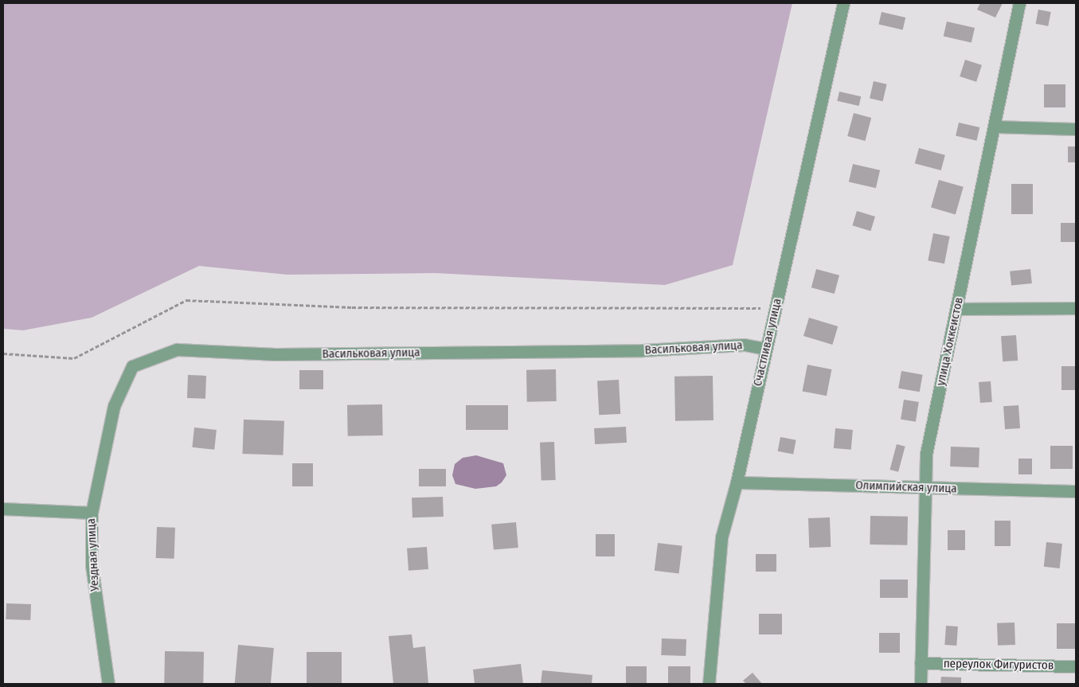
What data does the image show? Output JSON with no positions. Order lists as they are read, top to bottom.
{
  "streets": {
    "street": [
      "улица Хоккеистов",
      "Счастливая улица",
      "Васильковая улица",
      "Олимпийская улица",
      "Уездная улица",
      "переулок Фигуристов"
    ]
  },
  "crossings": [
    ["улица Хоккеистов", "Олимпийская улица"],
    ["улица Хоккеистов", "переулок Фигуристов"],
    ["Счастливая улица", "Васильковая улица"],
    ["Счастливая улица", "Олимпийская улица"],
    ["Васильковая улица", "Уездная улица"]
  ]
}
